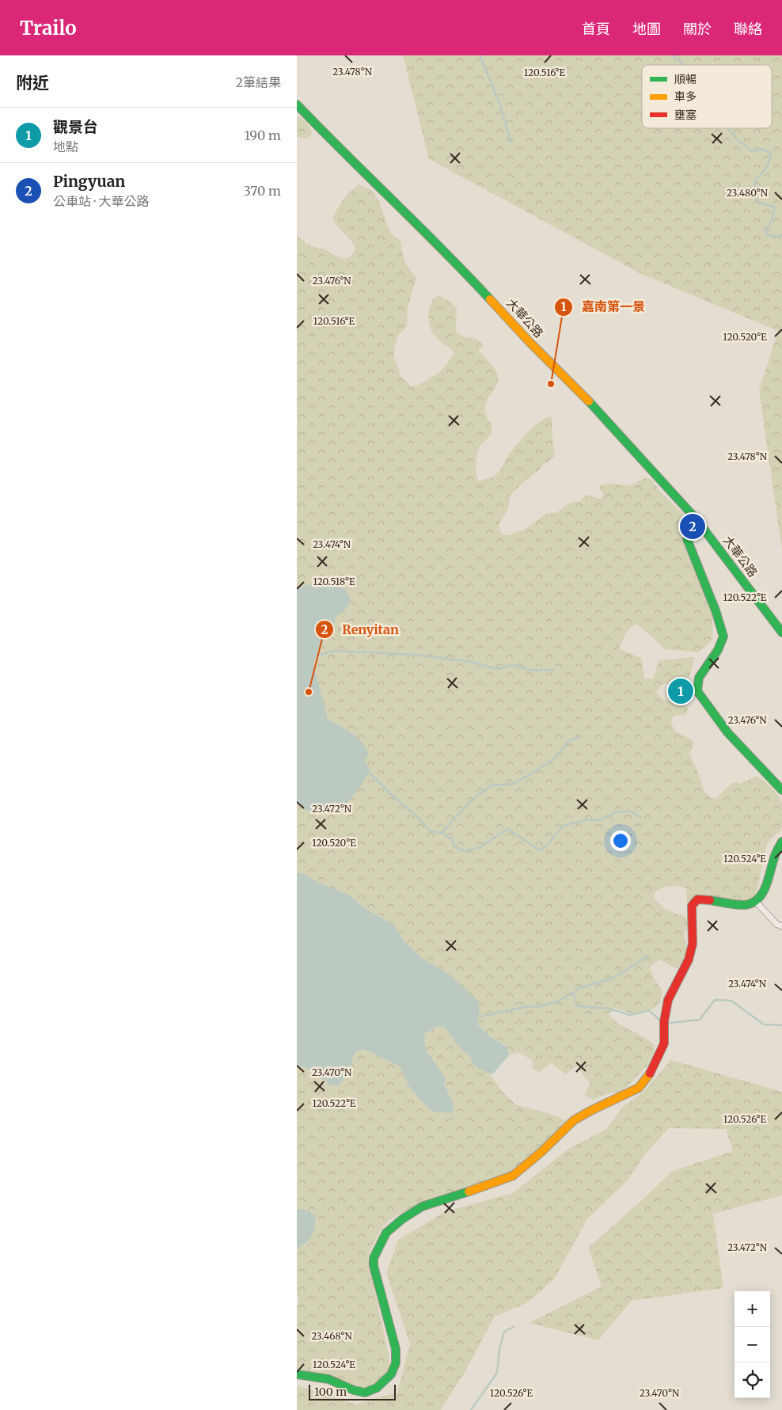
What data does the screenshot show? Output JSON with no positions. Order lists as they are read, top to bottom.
{
  "streets": {
    "street": ["大華公路"]
  },
  "places": ["嘉南第一景", "Renyitan"],
  "legend": ["順暢", "車多", "壅塞"],
  "scale_bar": "100 m",
  "page": {
    "header": "Trailo",
    "nav": [
      "首頁",
      "地圖",
      "關於",
      "聯絡"
    ],
    "heading": ["附近", "2筆結果"],
    "list": [
      {
        "mark": "1",
        "name": "觀景台",
        "note": "地點",
        "value": "190 m"
      },
      {
        "mark": "2",
        "name": "Pingyuan",
        "note": "公車站 · 大華公路",
        "value": "370 m"
      }
    ],
    "pins": ["2", "1"],
    "map_buttons": ["+", "−"],
    "scale": "100 m"
  },
  "coordinates": [
    "23.478°N",
    "120.516°E",
    "23.480°N",
    "23.476°N",
    "120.520°E",
    "23.474°N",
    "120.518°E",
    "120.522°E",
    "23.472°N",
    "120.524°E",
    "23.470°N",
    "120.526°E",
    "23.468°N"
  ]
}
